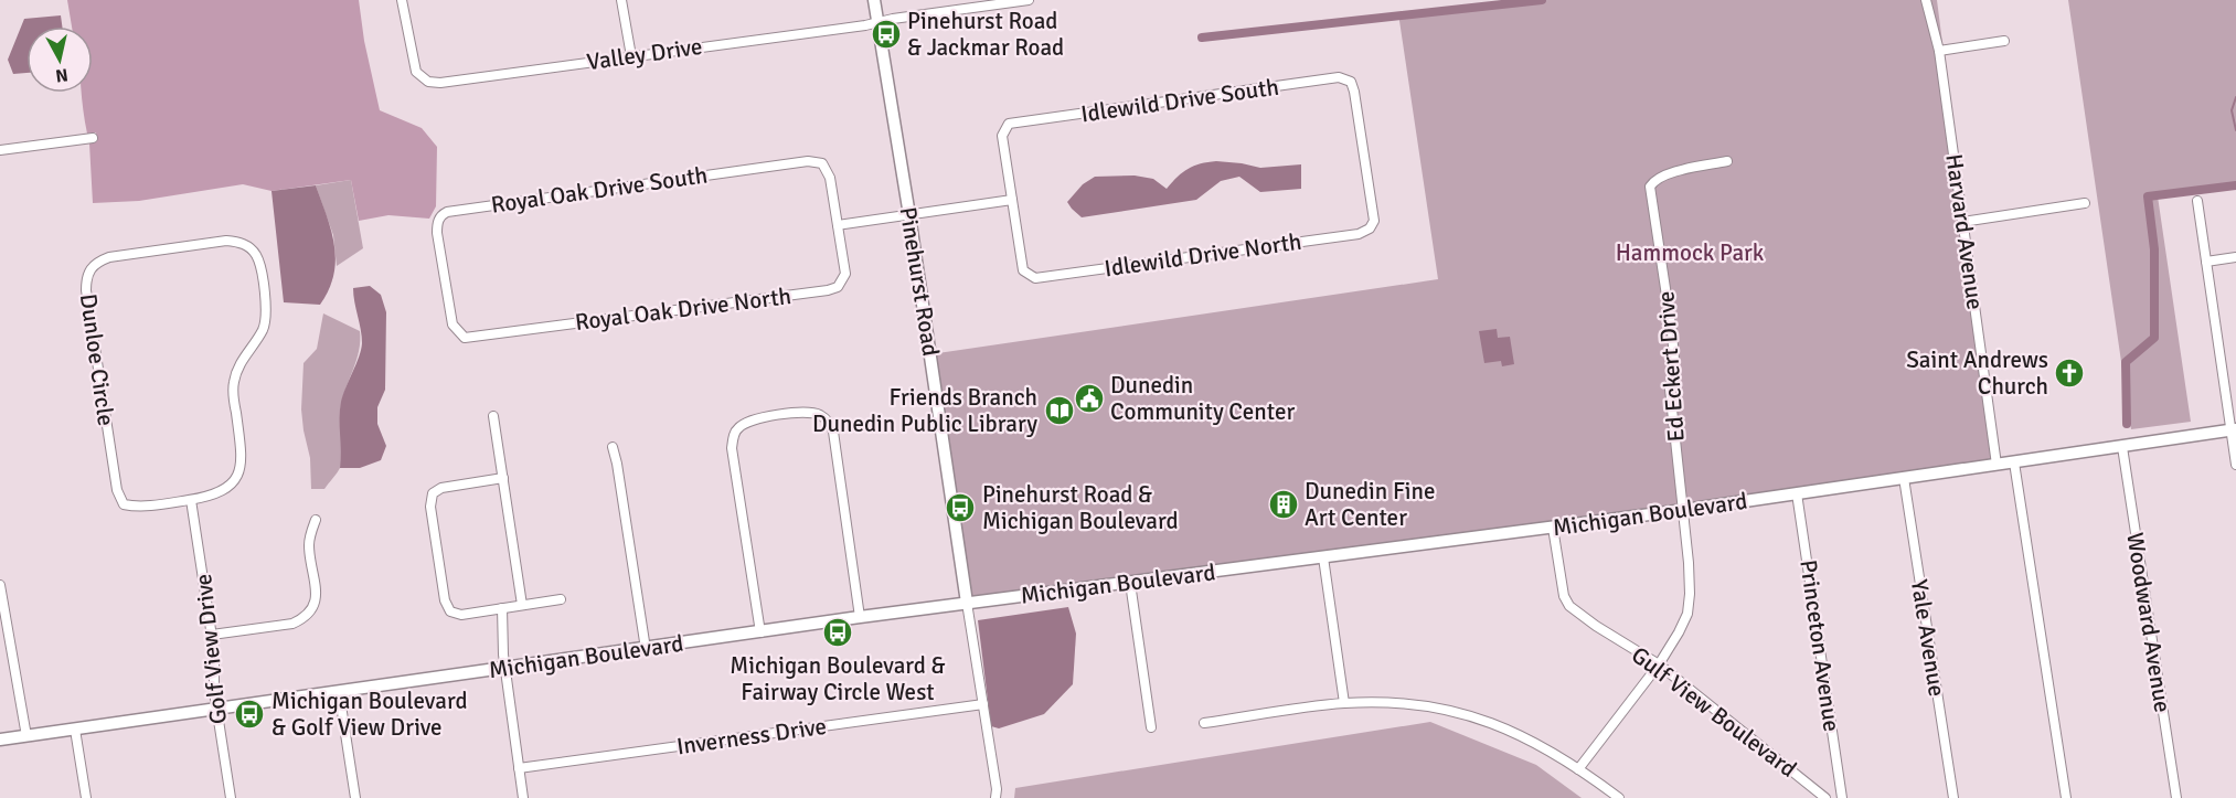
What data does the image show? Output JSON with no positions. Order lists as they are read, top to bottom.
{
  "streets": {
    "street": [
      "Valley Drive",
      "Idlewild Drive South",
      "Royal Oak Drive South",
      "Harvard Avenue",
      "Idlewild Drive North",
      "Pinehurst Road",
      "Royal Oak Drive North",
      "Dunloe Circle",
      "Ed Eckert Drive",
      "Michigan Boulevard",
      "Woodward Avenue",
      "Yale Avenue",
      "Princeton Avenue",
      "Golf View Drive",
      "Gulf View Boulevard",
      "Inverness Drive"
    ]
  },
  "crossings": [
    ["Valley Drive", "Pinehurst Road"],
    ["Idlewild Drive South", "Idlewild Drive North"],
    ["Royal Oak Drive South", "Royal Oak Drive North"],
    ["Harvard Avenue", "Michigan Boulevard"],
    ["Pinehurst Road", "Michigan Boulevard"],
    ["Pinehurst Road", "Inverness Drive"],
    ["Dunloe Circle", "Golf View Drive"],
    ["Ed Eckert Drive", "Michigan Boulevard"],
    ["Michigan Boulevard", "Woodward Avenue"],
    ["Michigan Boulevard", "Yale Avenue"],
    ["Michigan Boulevard", "Princeton Avenue"],
    ["Michigan Boulevard", "Golf View Drive"],
    ["Michigan Boulevard", "Gulf View Boulevard"]
  ],
  "parks": ["Hammock Park"],
  "places": {
    "bus stop": [
      "Pinehurst Road & Jackmar Road",
      "Pinehurst Road & Michigan Boulevard",
      "Michigan Boulevard & Fairway Circle West",
      "Michigan Boulevard & Golf View Drive"
    ],
    "church": ["Saint Andrews Church"],
    "public building": ["Dunedin Community Center"],
    "library": ["Friends Branch Dunedin Public Library"],
    "building": ["Dunedin Fine Art Center"]
  },
  "north": "bottom"
}
